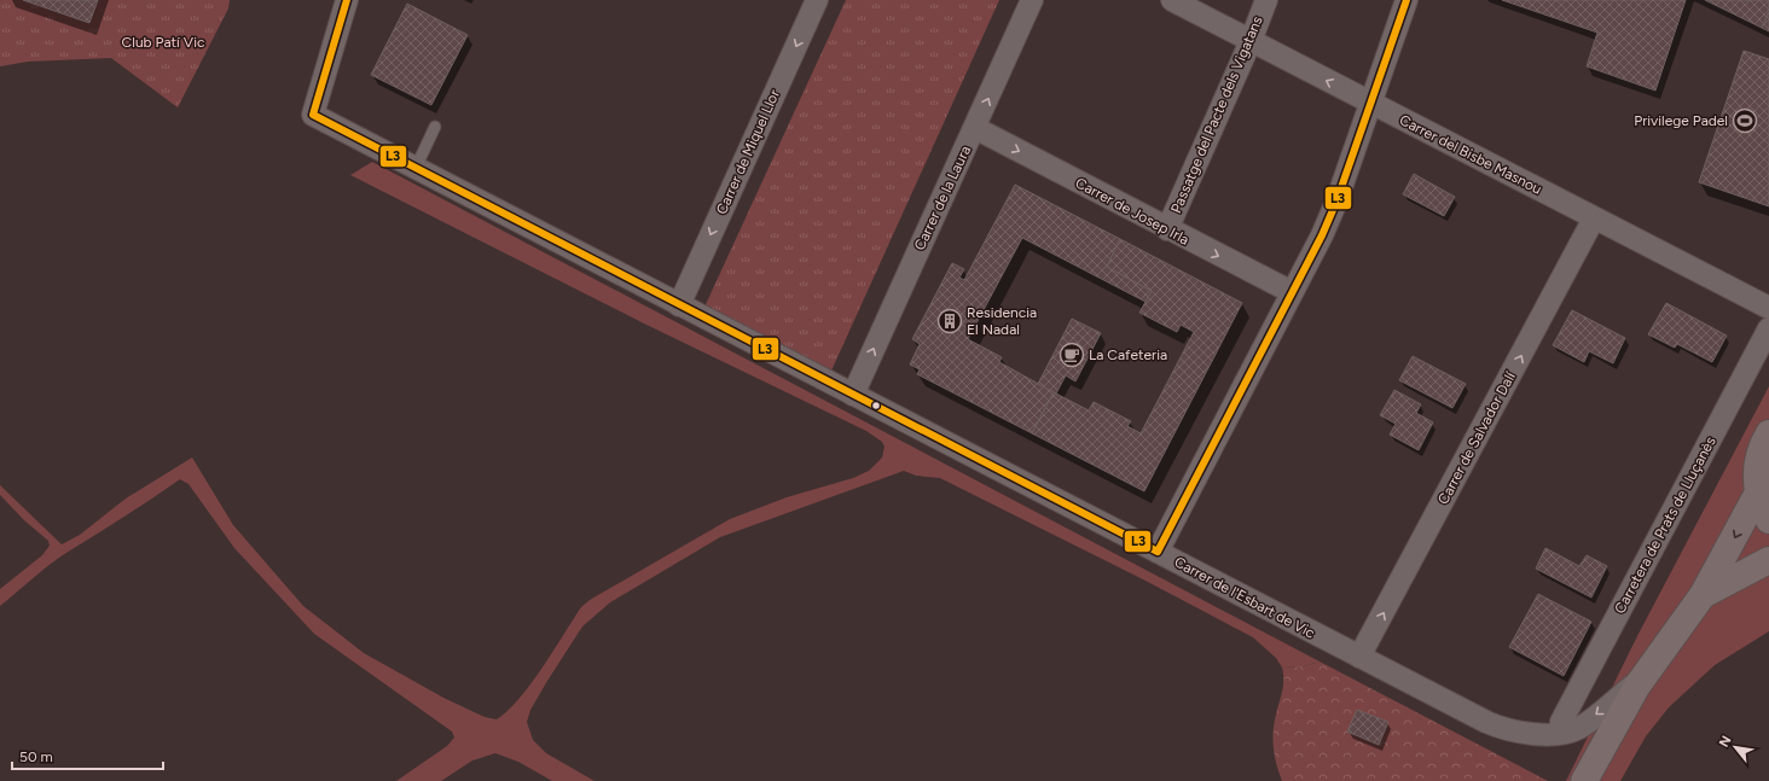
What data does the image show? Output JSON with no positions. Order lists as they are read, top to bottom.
{
  "streets": {
    "street": [
      "Passatge del Pacte dels Vigatans",
      "Carrer de Miquel Llor",
      "Carrer del Bisbe Masnou",
      "Carrer de la Laura",
      "Carrer de Josep Irla",
      "Carrer de Salvador Dalí",
      "Carretera de Prats de Lluçanès",
      "Carrer de l'Esbart de Vic"
    ]
  },
  "crossings": [
    ["Passatge del Pacte dels Vigatans", "Carrer del Bisbe Masnou"],
    ["Passatge del Pacte dels Vigatans", "Carrer de Josep Irla"],
    ["Carrer de Miquel Llor", "Carrer de l'Esbart de Vic"],
    ["Carrer del Bisbe Masnou", "Carrer de Salvador Dalí"],
    ["Carrer de la Laura", "Carrer de Josep Irla"],
    ["Carrer de la Laura", "Carrer de l'Esbart de Vic"],
    ["Carrer de Salvador Dalí", "Carrer de l'Esbart de Vic"]
  ],
  "one_way": [
    "Carrer de Miquel Llor",
    "Carrer de la Laura",
    "Carrer de Josep Irla",
    "Carrer de Salvador Dalí"
  ],
  "parks": ["Club Patí Vic"],
  "places": {
    "sports": ["Privilege Padel"],
    "building": ["Residencia El Nadal"],
    "cafe": ["La Cafeteria"]
  },
  "lines": ["transit line L3"],
  "scale_bar": "50 m",
  "north": "top left"
}
